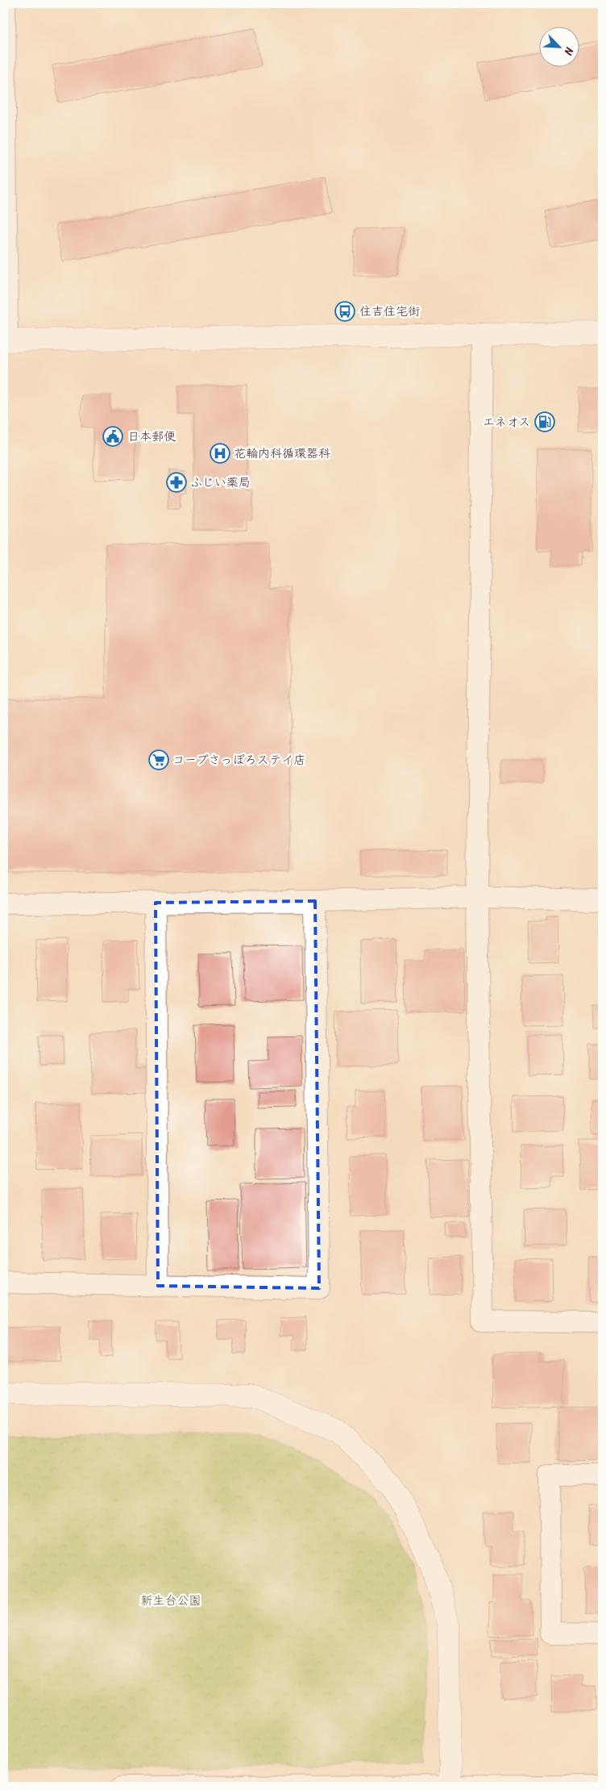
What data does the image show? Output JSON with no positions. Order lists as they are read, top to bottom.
{
  "parks": ["新生台公園"],
  "places": {
    "bus stop": ["住吉住宅街"],
    "fuel station": ["エネオス"],
    "public building": ["日本郵便"],
    "hospital": ["花輪内科循環器科"],
    "pharmacy": ["ふじい薬局"],
    "supermarket": ["コープさっぽろステイ店"]
  },
  "north": "bottom right"
}
